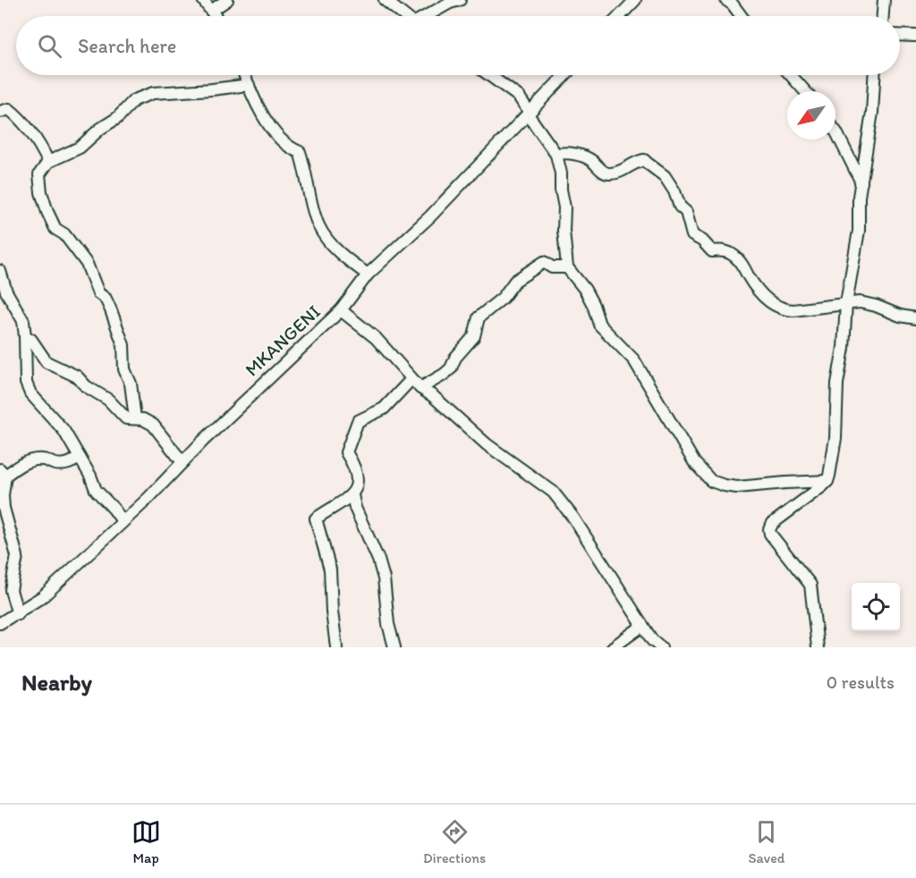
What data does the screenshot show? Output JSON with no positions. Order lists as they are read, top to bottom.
{
  "streets": {
    "street": ["MKANGENI"]
  },
  "north": "bottom left",
  "page": {
    "search": "Search here",
    "heading": ["Nearby", "0 results"],
    "nav": ["Map", "Directions", "Saved"]
  }
}
